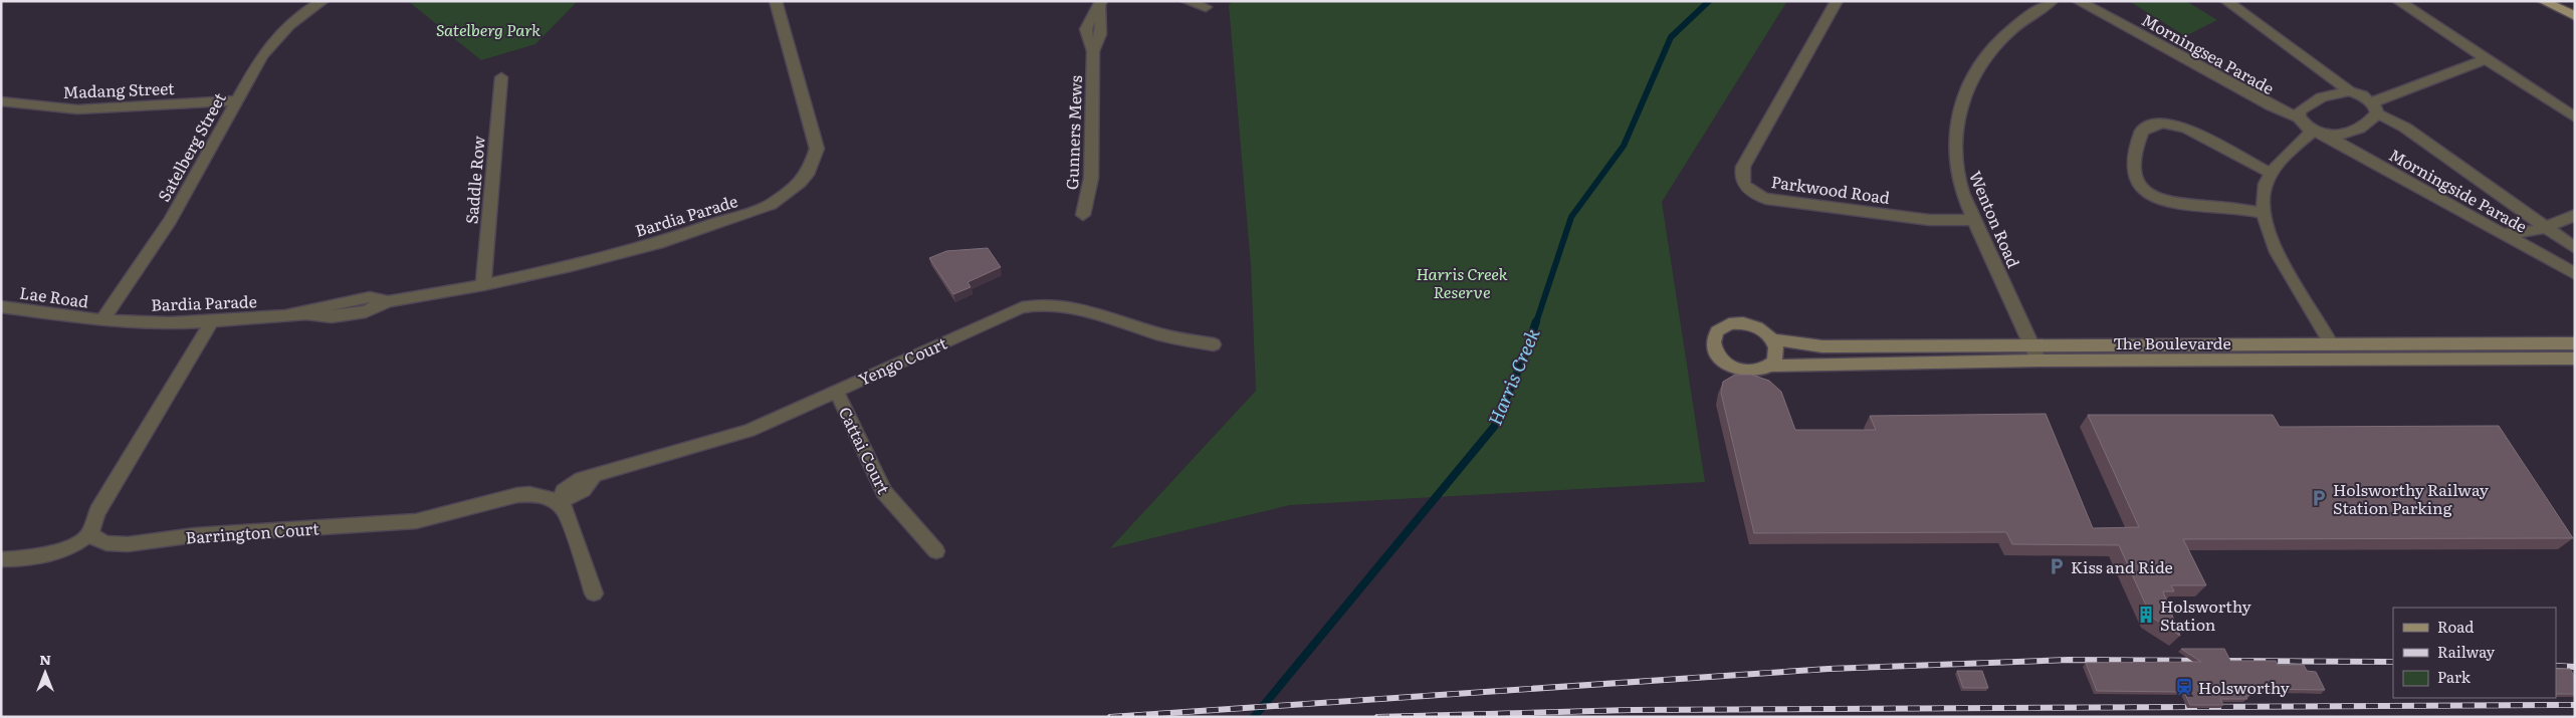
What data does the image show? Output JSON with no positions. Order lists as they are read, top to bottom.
{
  "streets": {
    "street": [
      "Morningsea Parade",
      "Madang Street",
      "Gunners Mews",
      "Satelberg Street",
      "Saddle Row",
      "Parkwood Road",
      "Morningside Parade",
      "Bardia Parade",
      "Wenton Road",
      "Lae Road",
      "The Boulevarde",
      "Yengo Court",
      "Cattai Court",
      "Barrington Court"
    ]
  },
  "crossings": [
    ["Morningsea Parade", "Morningside Parade"],
    ["Madang Street", "Satelberg Street"],
    ["Satelberg Street", "Bardia Parade"],
    ["Satelberg Street", "Lae Road"],
    ["Saddle Row", "Bardia Parade"],
    ["Parkwood Road", "Wenton Road"],
    ["Bardia Parade", "Lae Road"],
    ["Wenton Road", "The Boulevarde"],
    ["Yengo Court", "Cattai Court"],
    ["Yengo Court", "Barrington Court"]
  ],
  "water": ["Harris Creek"],
  "parks": ["Satelberg Park", "Harris Creek Reserve"],
  "places": {
    "parking": ["Holsworthy Railway Station Parking", "Kiss and Ride"],
    "building": ["Holsworthy Station"],
    "station": ["Holsworthy"]
  },
  "legend": ["Road", "Railway", "Park"],
  "north": "top"
}
